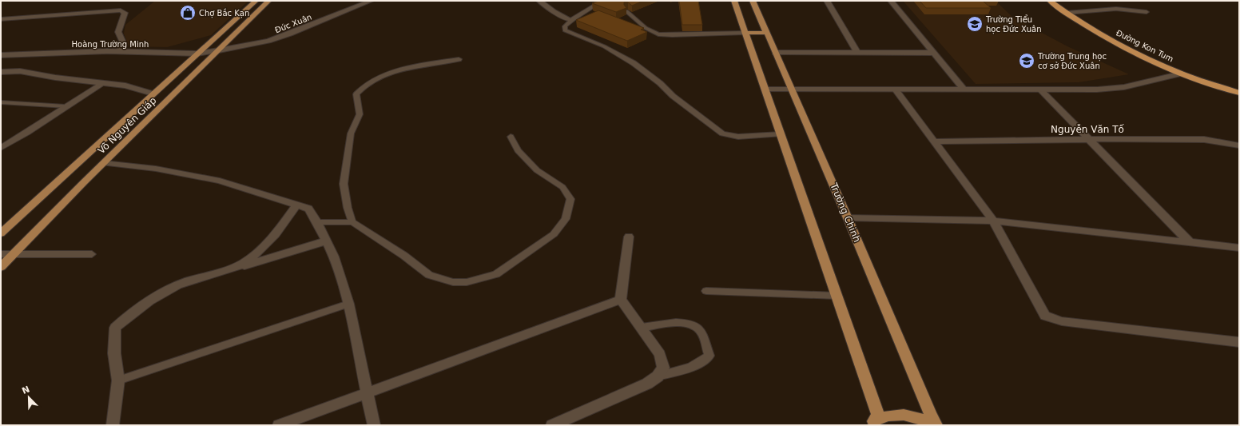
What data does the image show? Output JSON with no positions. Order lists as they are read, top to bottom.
{
  "streets": {
    "highway": ["Đường Kon Tum"],
    "main road": ["Võ Nguyên Giáp", "Trường Chinh"],
    "street": ["Đức Xuân", "Hoàng Trường Minh", "Nguyễn Văn Tố"]
  },
  "crossings": [
    ["Đức Xuân", "Hoàng Trường Minh"],
    ["Đức Xuân", "Võ Nguyên Giáp"],
    ["Hoàng Trường Minh", "Võ Nguyên Giáp"]
  ],
  "places": {
    "shop": ["Chợ Bắc Kạn"],
    "school or university": ["Trường Tiểu học Đức Xuân", "Trường Trung học cơ sở Đức Xuân"]
  },
  "north": "top left"
}
